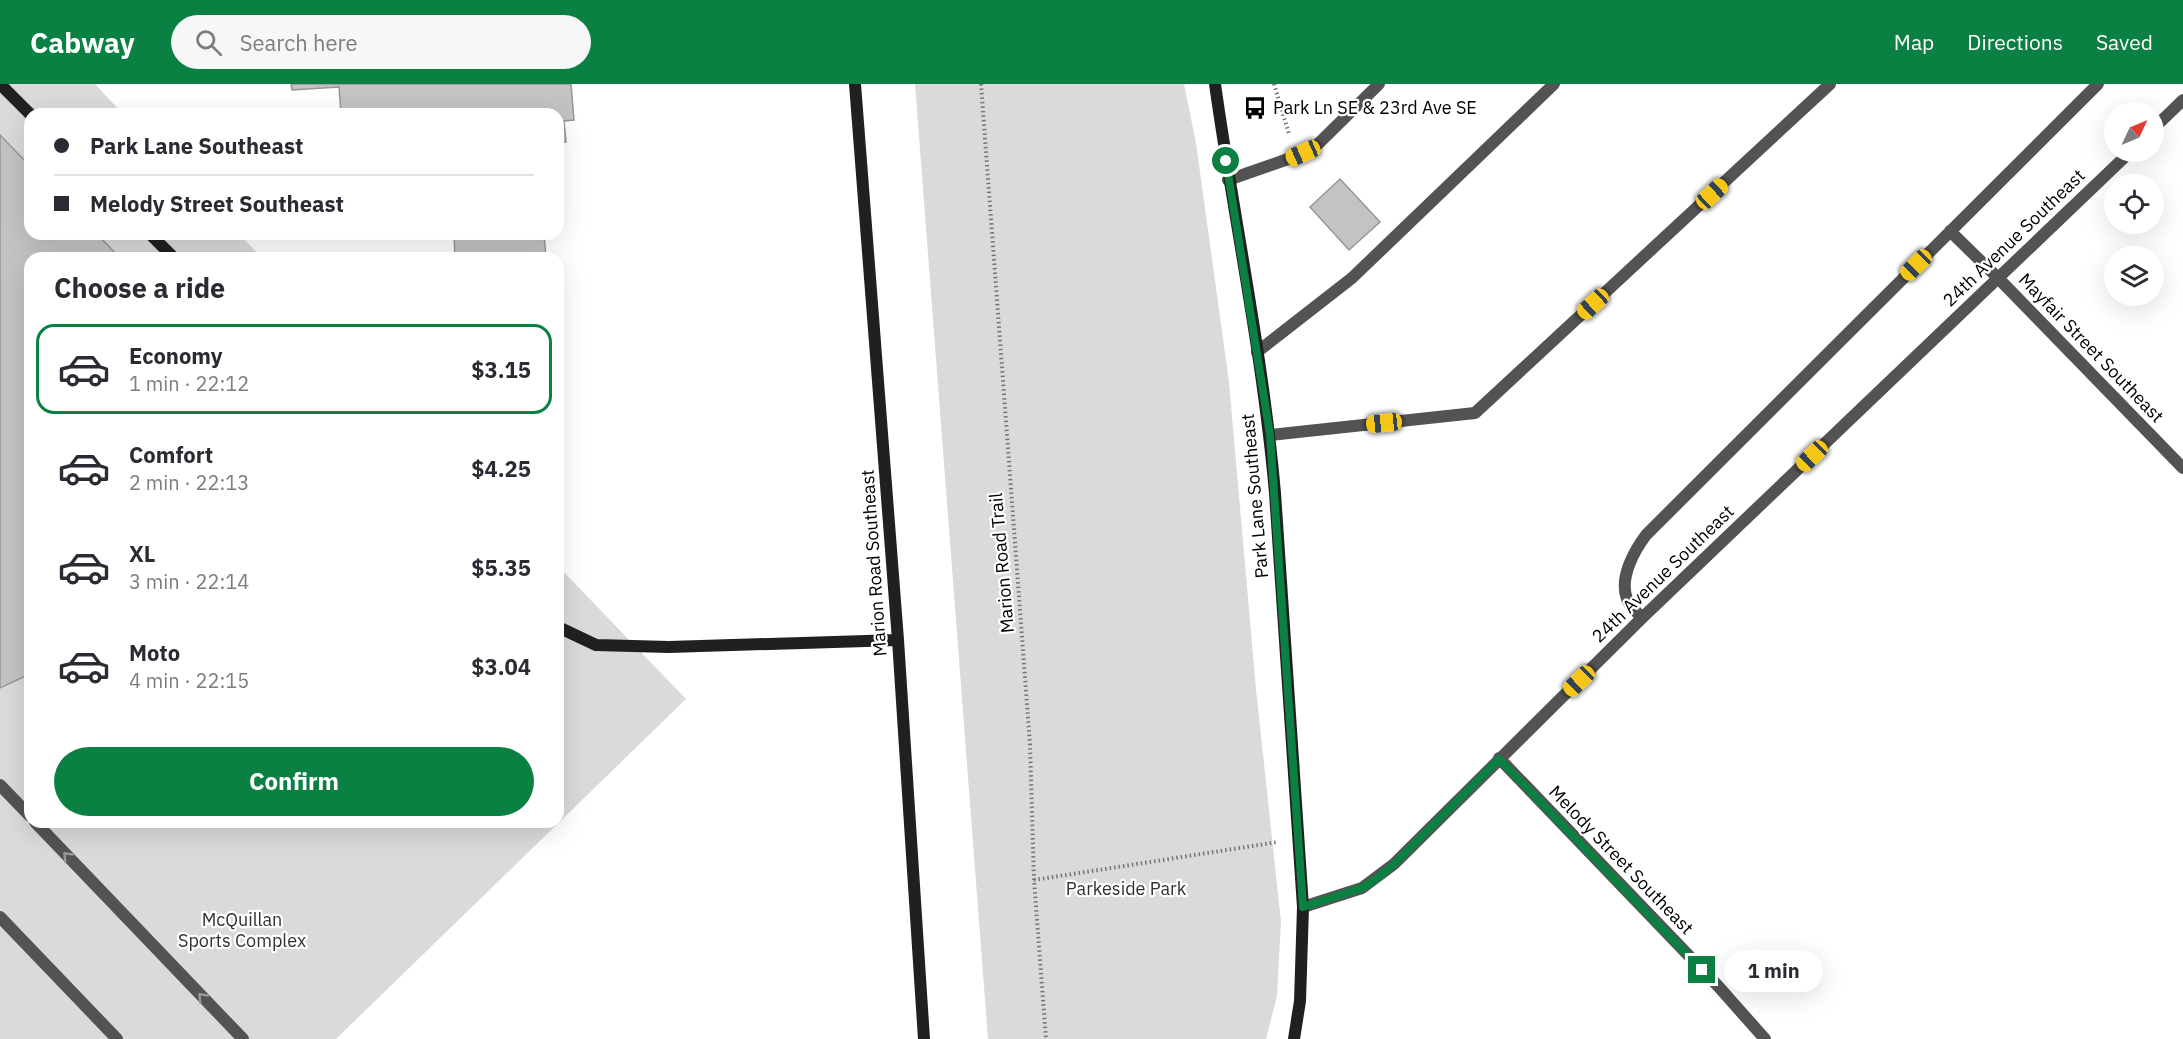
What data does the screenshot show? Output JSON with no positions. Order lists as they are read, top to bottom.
{
  "streets": {
    "street": [
      "24th Avenue Southeast",
      "Mayfair Street Southeast",
      "Park Lane Southeast",
      "Marion Road Southeast",
      "Melody Street Southeast"
    ],
    "path": ["Marion Road Trail"]
  },
  "crossings": [
    ["24th Avenue Southeast", "Mayfair Street Southeast"],
    ["24th Avenue Southeast", "Park Lane Southeast"],
    ["24th Avenue Southeast", "Melody Street Southeast"]
  ],
  "parks": ["Parkeside Park", "McQuillan Sports Complex"],
  "places": {
    "bus stop": ["Park Ln SE & 23rd Ave SE"]
  },
  "north": "top right",
  "page": {
    "header": "Cabway",
    "search": "Search here",
    "nav": ["Map", "Directions", "Saved"],
    "banner": ["Park Lane Southeast", "Melody Street Southeast"],
    "heading": "Choose a ride",
    "list": [
      {
        "name": "Economy",
        "note": "1 min · 22:12",
        "value": "$3.15"
      },
      {
        "name": "Comfort",
        "note": "2 min · 22:13",
        "value": "$4.25"
      },
      {
        "name": "XL",
        "note": "3 min · 22:14",
        "value": "$5.35"
      },
      {
        "name": "Moto",
        "note": "4 min · 22:15",
        "value": "$3.04"
      }
    ],
    "buttons": "Confirm",
    "bubble": "1 min"
  }
}
